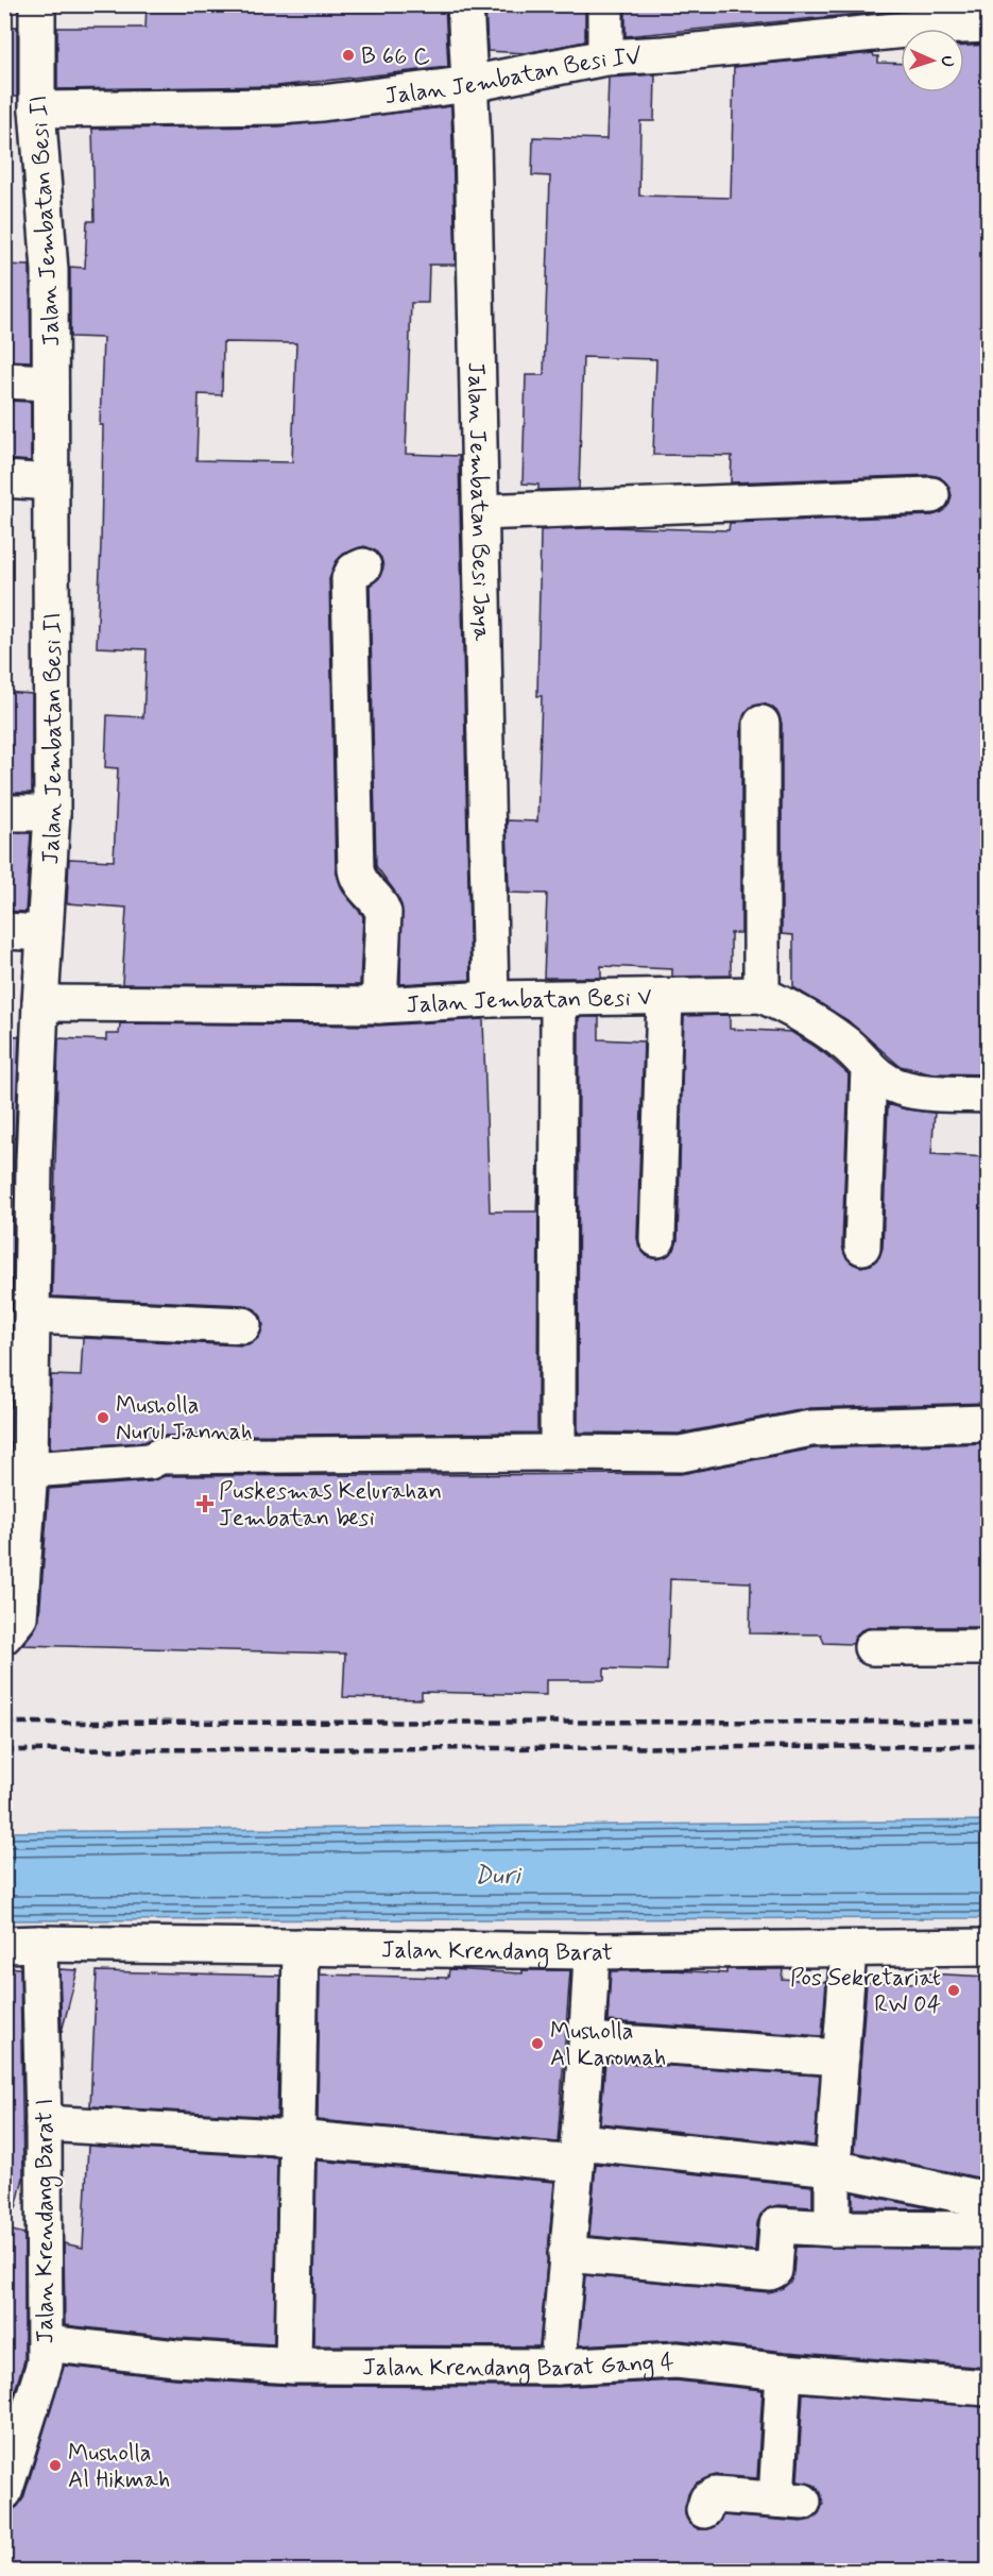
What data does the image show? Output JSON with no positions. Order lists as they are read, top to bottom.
{
  "streets": {
    "street": [
      "Jalan Jembatan Besi IV",
      "Jalan Jembatan Besi II",
      "Jalan Jembatan Besi Jaya",
      "Jalan Jembatan Besi V",
      "Jalan Krendang Barat",
      "Jalan Krendang Barat I",
      "Jalan Krendang Barat Gang 4"
    ]
  },
  "crossings": [
    ["Jalan Jembatan Besi IV", "Jalan Jembatan Besi II"],
    ["Jalan Jembatan Besi IV", "Jalan Jembatan Besi Jaya"],
    ["Jalan Jembatan Besi II", "Jalan Jembatan Besi V"],
    ["Jalan Jembatan Besi Jaya", "Jalan Jembatan Besi V"],
    ["Jalan Krendang Barat", "Jalan Krendang Barat I"],
    ["Jalan Krendang Barat I", "Jalan Krendang Barat Gang 4"]
  ],
  "water": ["Duri"],
  "places": {
    "other": [
      "B 66 C",
      "Musholla Nurul Jannah",
      "Pos Sekretariat RW 04",
      "Musholla Al Karomah",
      "Musholla Al Hikmah"
    ],
    "health": ["Puskesmas Kelurahan Jembatan besi"]
  },
  "north": "right"
}
